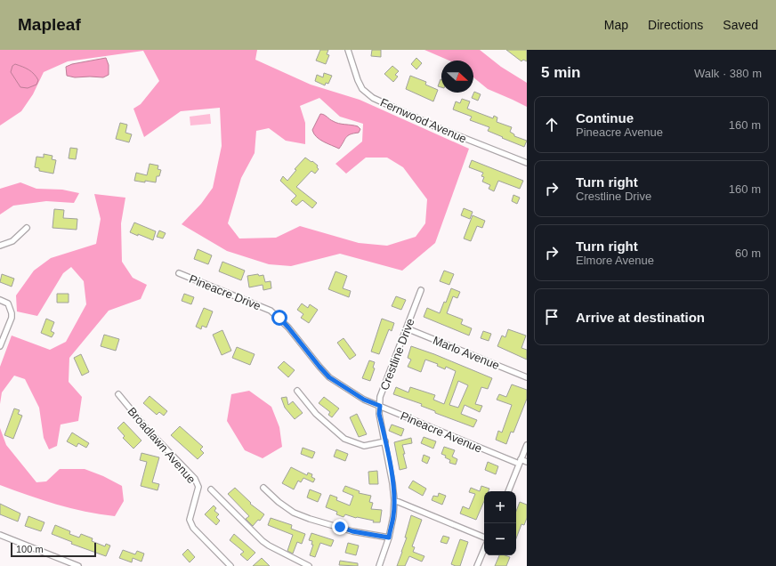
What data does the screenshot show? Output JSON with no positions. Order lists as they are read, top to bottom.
{
  "streets": {
    "street": [
      "Fernwood Avenue",
      "Pineacre Drive",
      "Marlo Avenue",
      "Crestline Drive",
      "Pineacre Avenue",
      "Broadlawn Avenue"
    ]
  },
  "crossings": [
    ["Pineacre Drive", "Pineacre Avenue"],
    ["Marlo Avenue", "Crestline Drive"],
    ["Crestline Drive", "Pineacre Avenue"]
  ],
  "scale_bar": "100 m",
  "north": "right",
  "page": {
    "header": "Mapleaf",
    "nav": ["Map", "Directions", "Saved"],
    "heading": ["5 min", "Walk · 380 m"],
    "list": [
      ["Continue", "Pineacre Avenue", "160 m"],
      ["Turn right", "Crestline Drive", "160 m"],
      ["Turn right", "Elmore Avenue", "60 m"],
      "Arrive at destination"
    ],
    "map_buttons": ["+", "−"],
    "scale": "100 m"
  }
}
